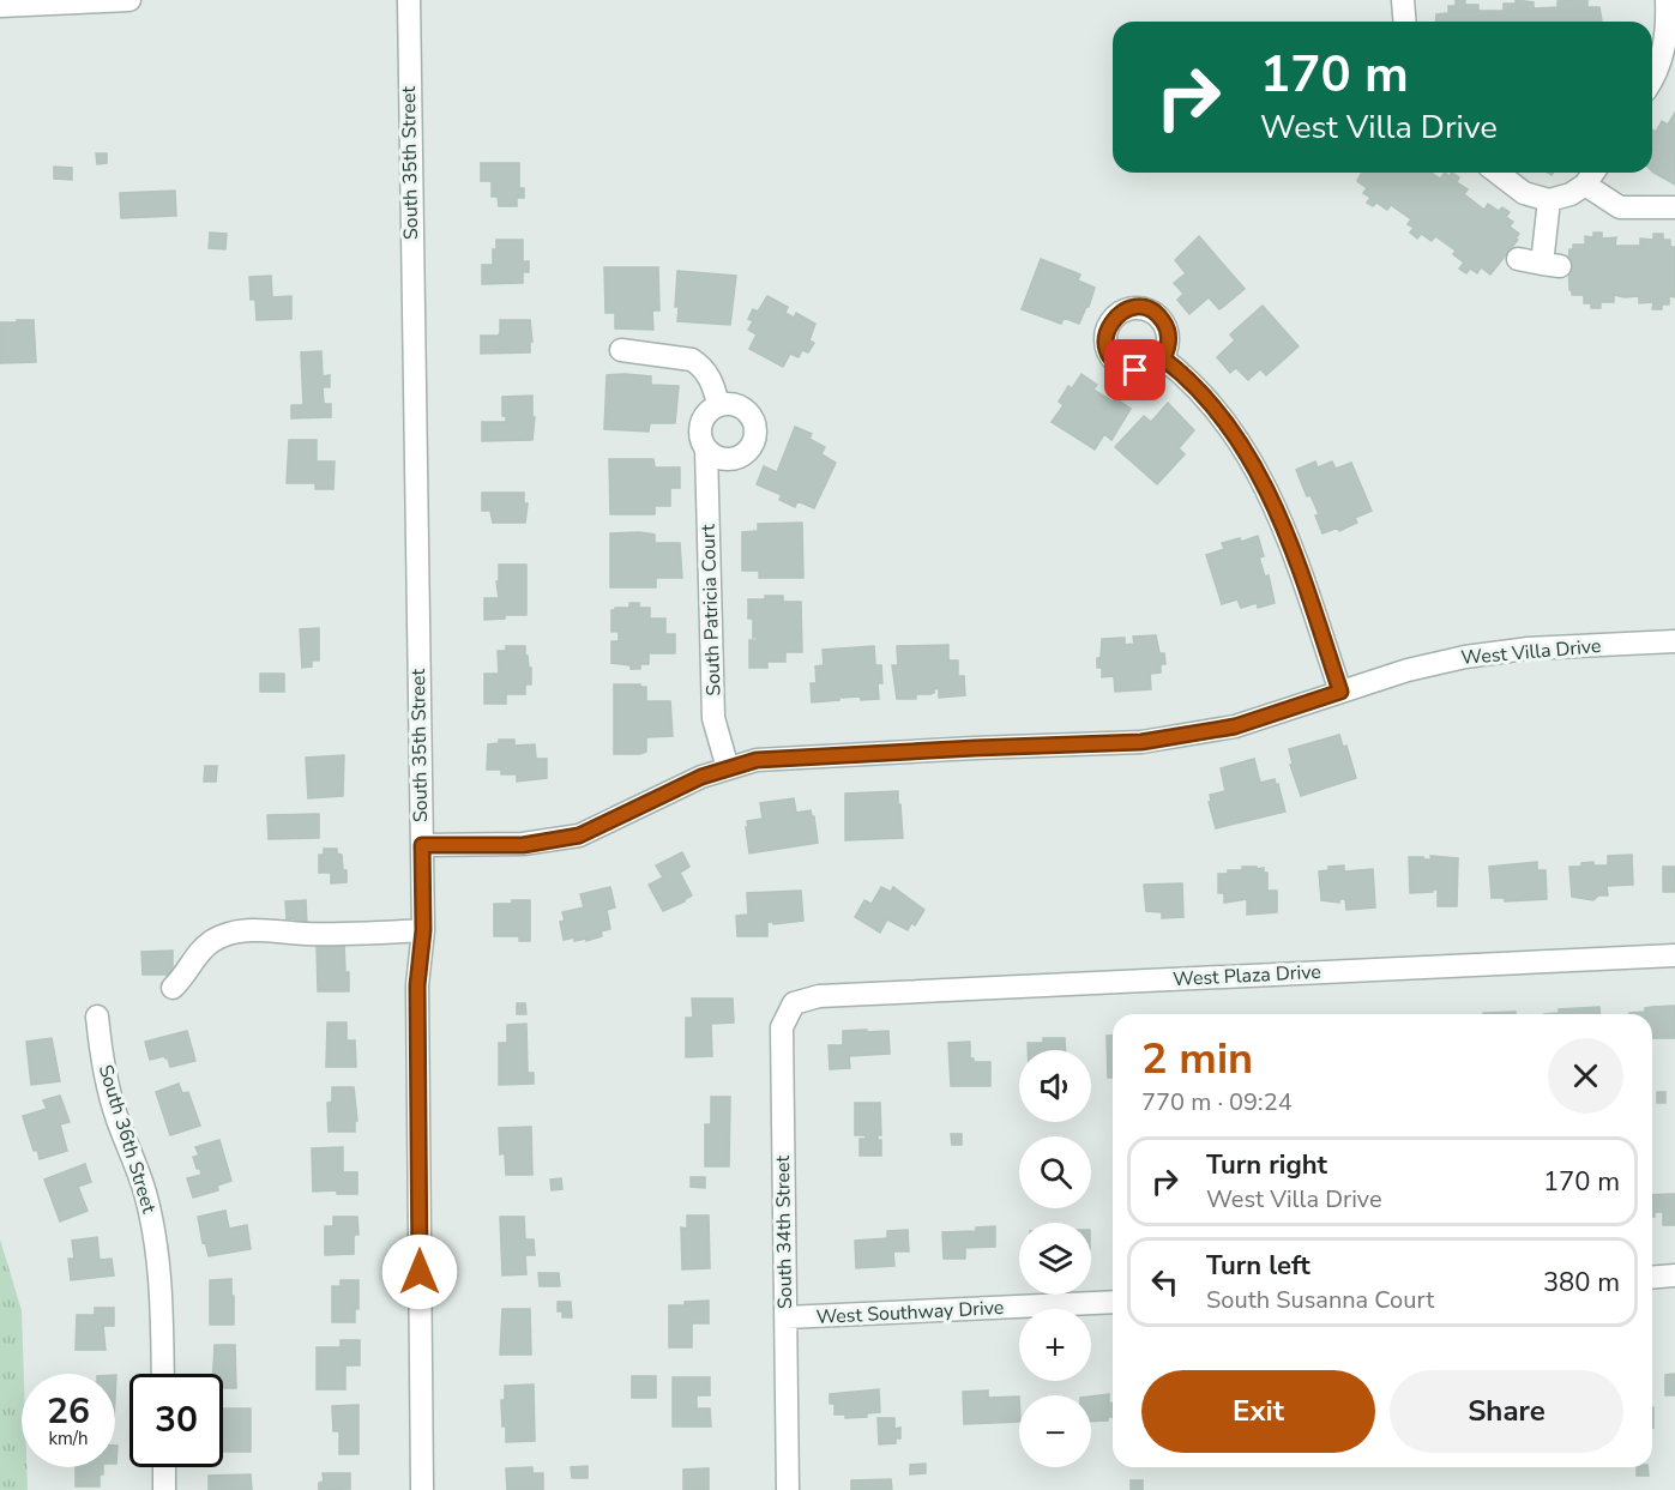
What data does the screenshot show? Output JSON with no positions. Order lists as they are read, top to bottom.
{
  "streets": {
    "street": [
      "South 35th Street",
      "South Patricia Court",
      "West Villa Drive",
      "West Plaza Drive",
      "South 36th Street",
      "South 34th Street",
      "West Southway Drive"
    ]
  },
  "crossings": [
    ["South 35th Street", "West Villa Drive"],
    ["South Patricia Court", "West Villa Drive"],
    ["West Plaza Drive", "South 34th Street"],
    ["South 34th Street", "West Southway Drive"]
  ],
  "page": {
    "turn": ["170 m", "West Villa Drive"],
    "heading": ["2 min", "770 m · 09:24"],
    "map_buttons": ["+", "−"],
    "list": [
      {
        "name": "Turn right",
        "note": "West Villa Drive",
        "value": "170 m"
      },
      {
        "name": "Turn left",
        "note": "South Susanna Court",
        "value": "380 m"
      }
    ],
    "buttons": ["Exit", "Share"],
    "speed": "26 km/h",
    "limit": "30"
  }
}
